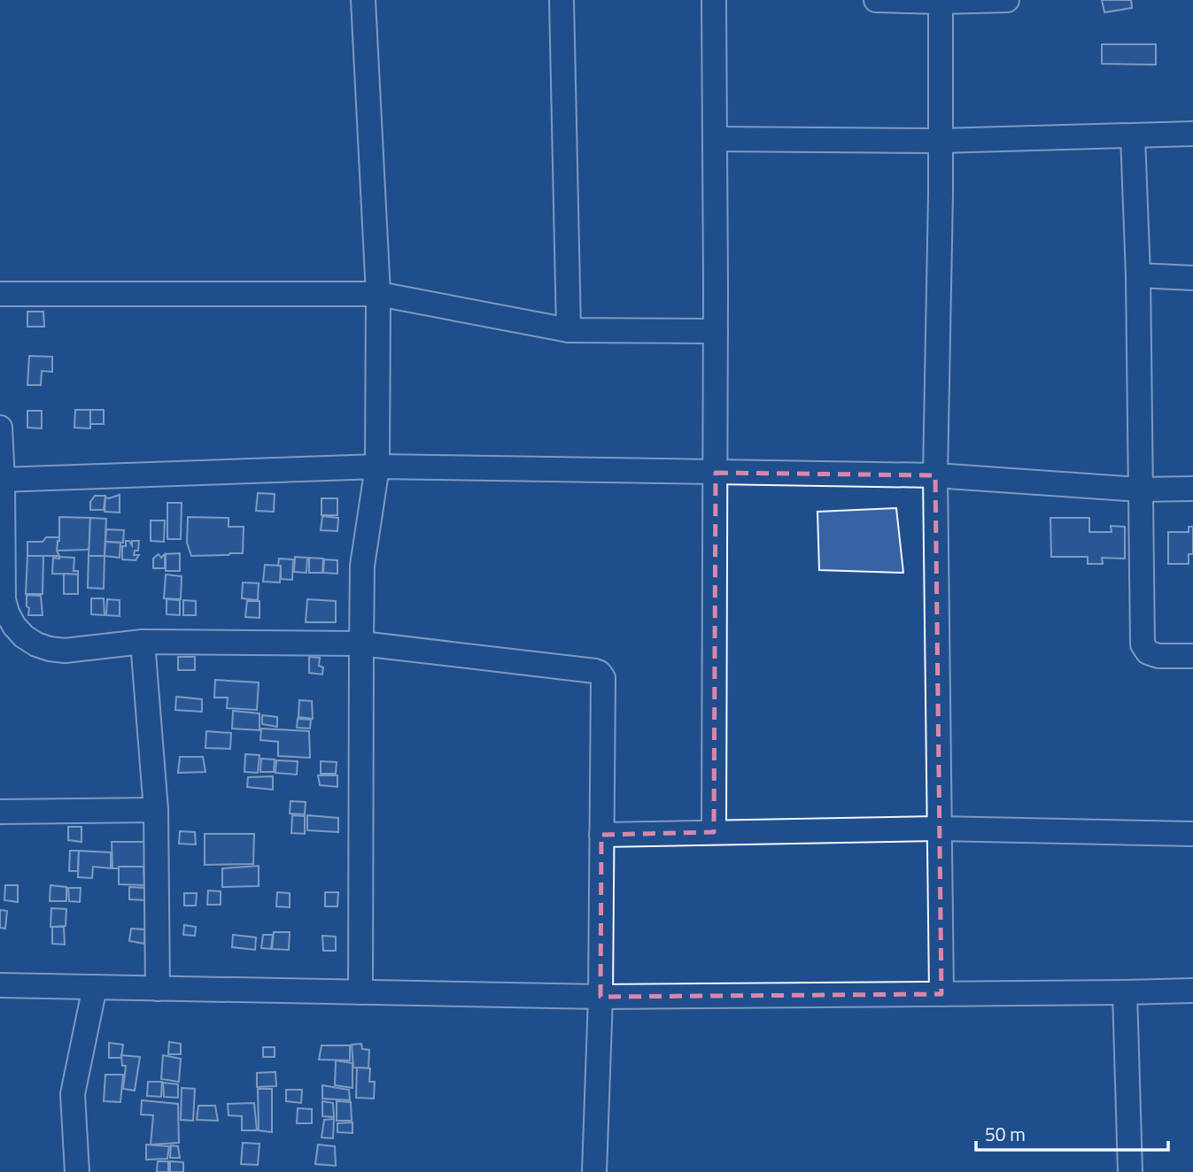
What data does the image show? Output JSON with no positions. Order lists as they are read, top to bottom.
{
  "scale_bar": "50 m"
}
